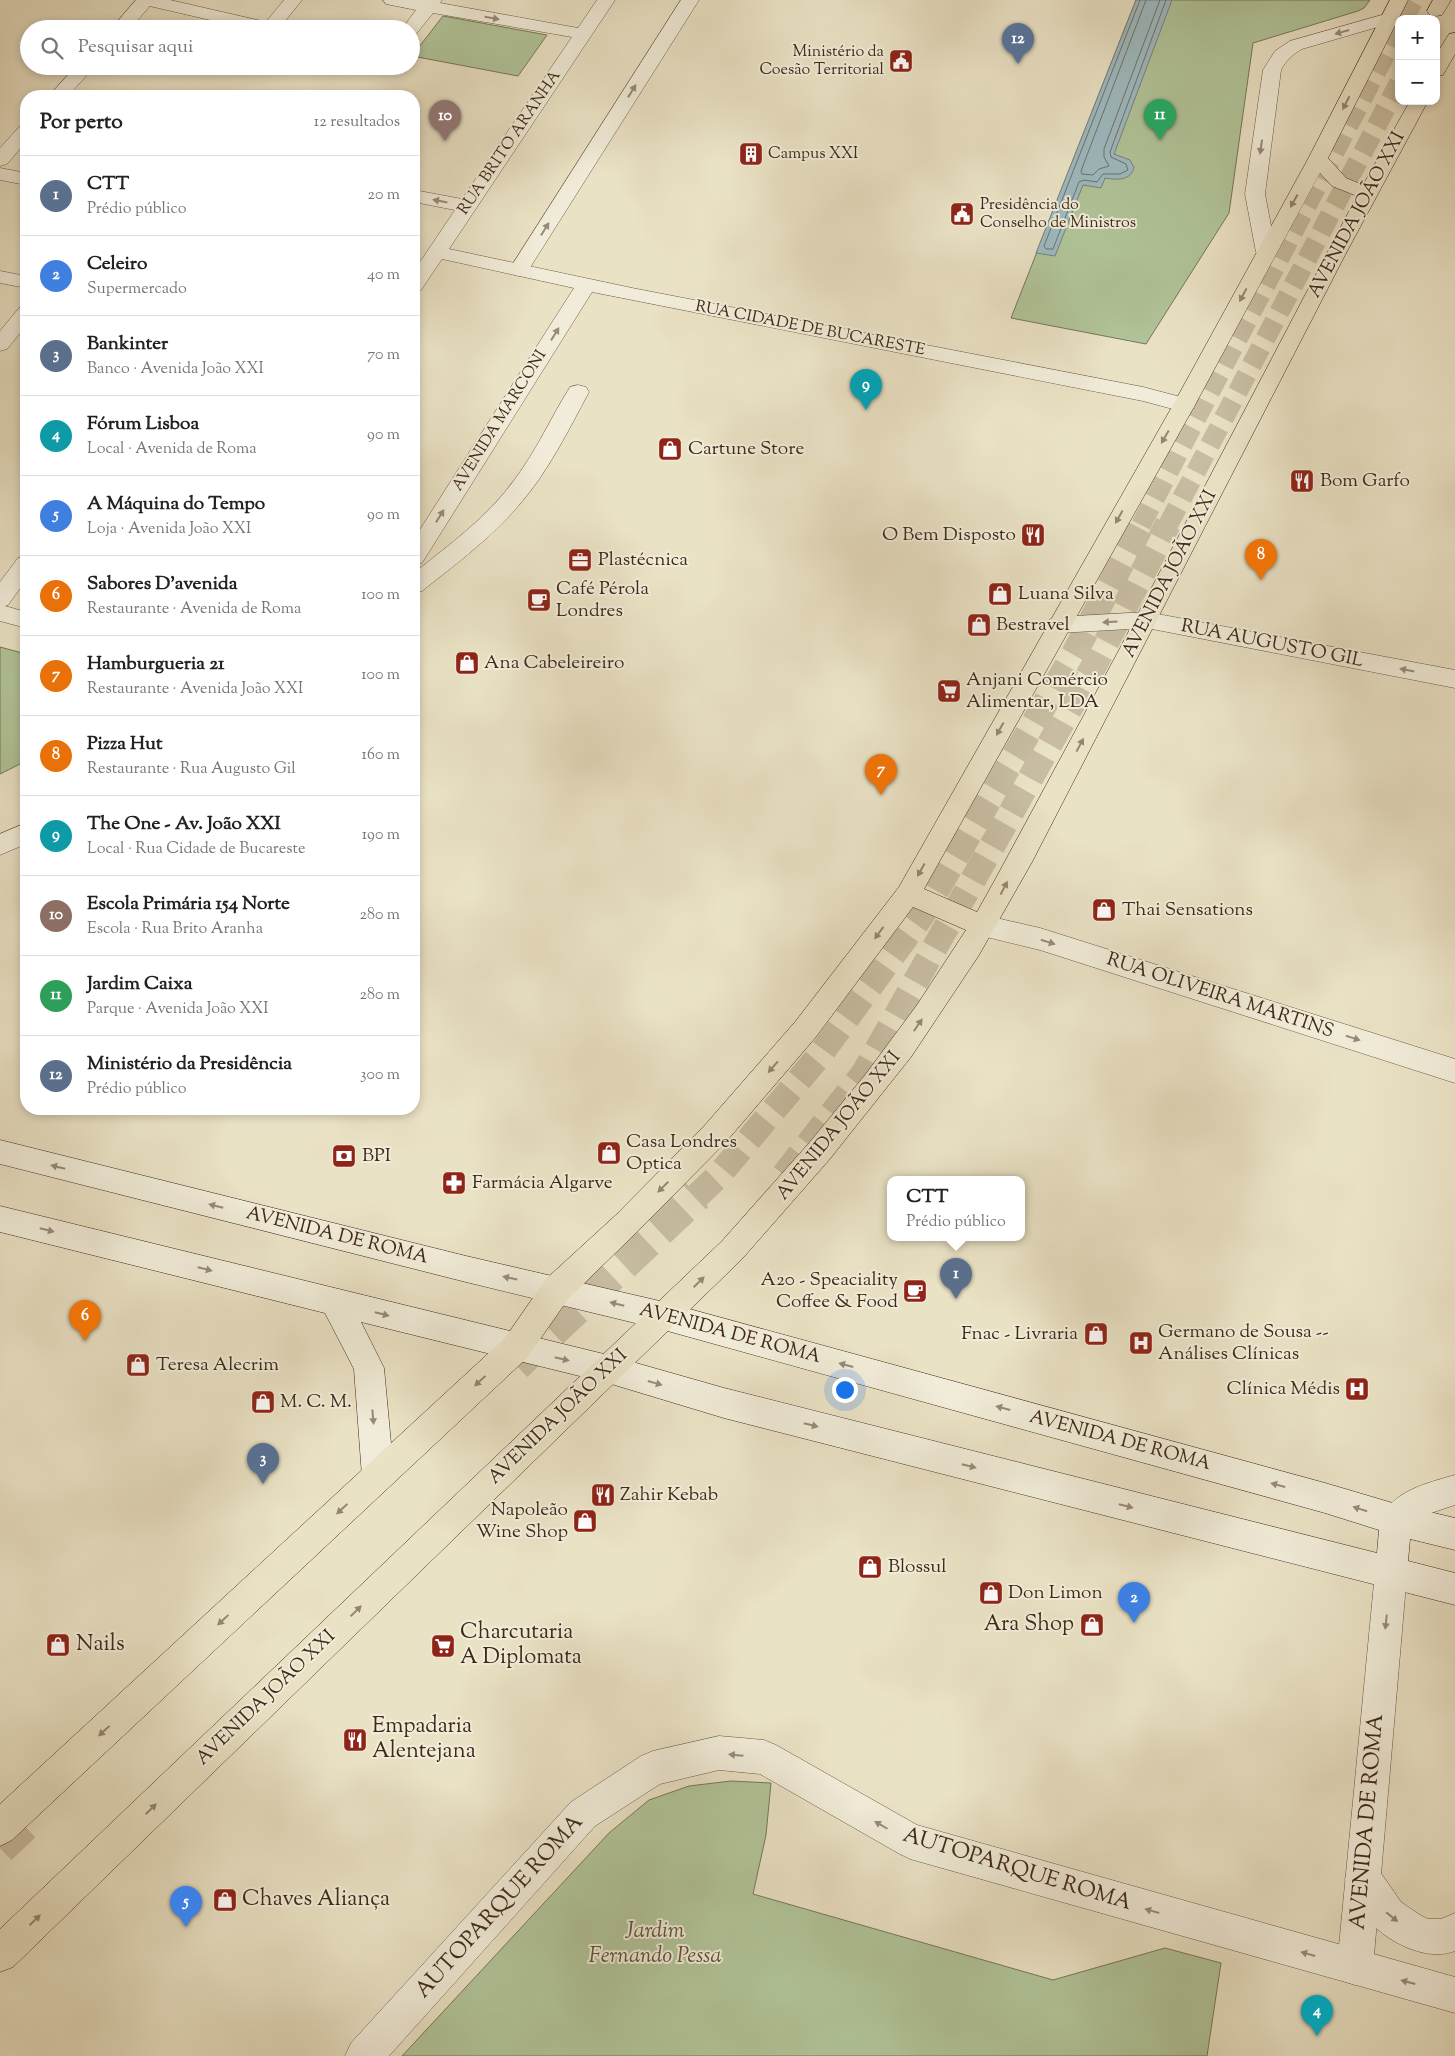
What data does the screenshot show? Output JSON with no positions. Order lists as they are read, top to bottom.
{
  "streets": {
    "main road": ["AVENIDA JOÃO XXI"],
    "street": [
      "RUA BRITO ARANHA",
      "RUA CIDADE DE BUCARESTE",
      "AVENIDA MARCONI",
      "RUA AUGUSTO GIL",
      "RUA OLIVEIRA MARTINS",
      "AVENIDA DE ROMA",
      "AUTOPARQUE ROMA"
    ]
  },
  "crossings": [
    ["RUA BRITO ARANHA", "RUA CIDADE DE BUCARESTE"],
    ["AVENIDA JOÃO XXI", "RUA AUGUSTO GIL"],
    ["AVENIDA JOÃO XXI", "RUA OLIVEIRA MARTINS"],
    ["AVENIDA JOÃO XXI", "AVENIDA DE ROMA"],
    ["RUA CIDADE DE BUCARESTE", "AVENIDA MARCONI"],
    ["AVENIDA DE ROMA", "AUTOPARQUE ROMA"]
  ],
  "one_way": ["RUA AUGUSTO GIL", "RUA OLIVEIRA MARTINS", "AUTOPARQUE ROMA"],
  "parks": ["Jardim Fernando Pessa"],
  "places": {
    "public building": ["Ministério da Coesão Territorial", "Presidência do Conselho de Ministros"],
    "building": ["Campus XXI"],
    "shop": [
      "Cartune Store",
      "Luana Silva",
      "Bestravel",
      "Ana Cabeleireiro",
      "Thai Sensations",
      "Casa Londres Optica",
      "Fnac - Livraria",
      "Teresa Alecrim",
      "M. C. M.",
      "Napoleão Wine Shop",
      "Blossul",
      "Don Limon",
      "Ara Shop",
      "Nails",
      "Chaves Aliança"
    ],
    "restaurant": [
      "Bom Garfo",
      "O Bem Disposto",
      "Zahir Kebab",
      "Empadaria Alentejana"
    ],
    "office": ["Plastécnica"],
    "cafe": ["Café Pérola Londres", "A20 - Speaciality Coffee & Food"],
    "supermarket": ["Anjani Comércio Alimentar, LDA", "Charcutaria A Diplomata"],
    "bank": ["BPI"],
    "pharmacy": ["Farmácia Algarve"],
    "hospital": ["Germano de Sousa -- Análises Clínicas", "Clínica Médis"]
  },
  "page": {
    "map_buttons": ["+", "−"],
    "search": "Pesquisar aqui",
    "pins": [
      "12",
      "11",
      "10",
      "9",
      "8",
      "7",
      "1",
      "6",
      "3",
      "2",
      "5",
      "4"
    ],
    "heading": ["Por perto", "12 resultados"],
    "list": [
      {
        "mark": "1",
        "name": "CTT",
        "note": "Prédio público",
        "value": "20 m"
      },
      {
        "mark": "2",
        "name": "Celeiro",
        "note": "Supermercado",
        "value": "40 m"
      },
      {
        "mark": "3",
        "name": "Bankinter",
        "note": "Banco · Avenida João XXI",
        "value": "70 m"
      },
      {
        "mark": "4",
        "name": "Fórum Lisboa",
        "note": "Local · Avenida de Roma",
        "value": "90 m"
      },
      {
        "mark": "5",
        "name": "A Máquina do Tempo",
        "note": "Loja · Avenida João XXI",
        "value": "90 m"
      },
      {
        "mark": "6",
        "name": "Sabores D'avenida",
        "note": "Restaurante · Avenida de Roma",
        "value": "100 m"
      },
      {
        "mark": "7",
        "name": "Hamburgueria 21",
        "note": "Restaurante · Avenida João XXI",
        "value": "100 m"
      },
      {
        "mark": "8",
        "name": "Pizza Hut",
        "note": "Restaurante · Rua Augusto Gil",
        "value": "160 m"
      },
      {
        "mark": "9",
        "name": "The One - Av. João XXI",
        "note": "Local · Rua Cidade de Bucareste",
        "value": "190 m"
      },
      {
        "mark": "10",
        "name": "Escola Primária 154 Norte",
        "note": "Escola · Rua Brito Aranha",
        "value": "280 m"
      },
      {
        "mark": "11",
        "name": "Jardim Caixa",
        "note": "Parque · Avenida João XXI",
        "value": "280 m"
      },
      {
        "mark": "12",
        "name": "Ministério da Presidência",
        "note": "Prédio público",
        "value": "300 m"
      }
    ],
    "popup": ["CTT", "Prédio público"]
  }
}
